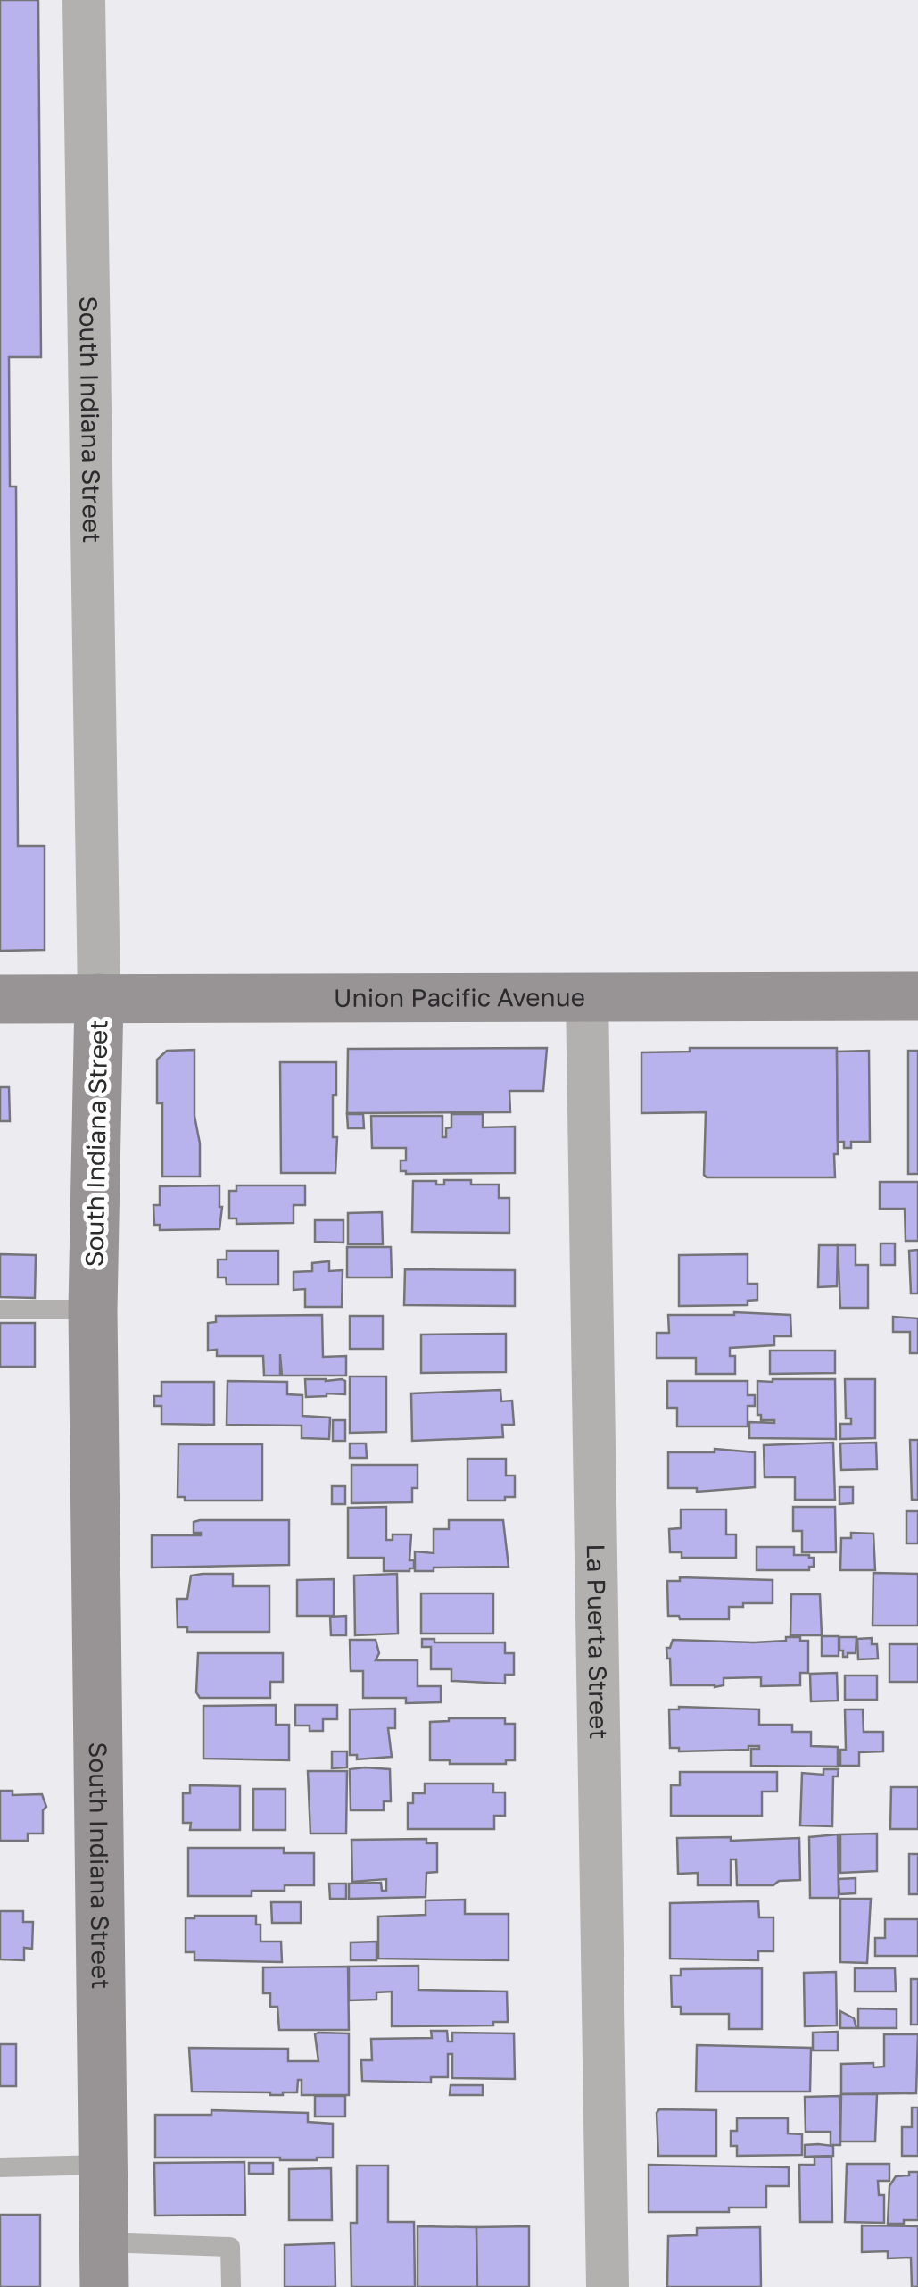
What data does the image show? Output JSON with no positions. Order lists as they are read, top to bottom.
{
  "streets": {
    "street": ["South Indiana Street", "Union Pacific Avenue", "La Puerta Street"]
  },
  "crossings": [
    ["South Indiana Street", "Union Pacific Avenue"],
    ["Union Pacific Avenue", "La Puerta Street"]
  ]
}
